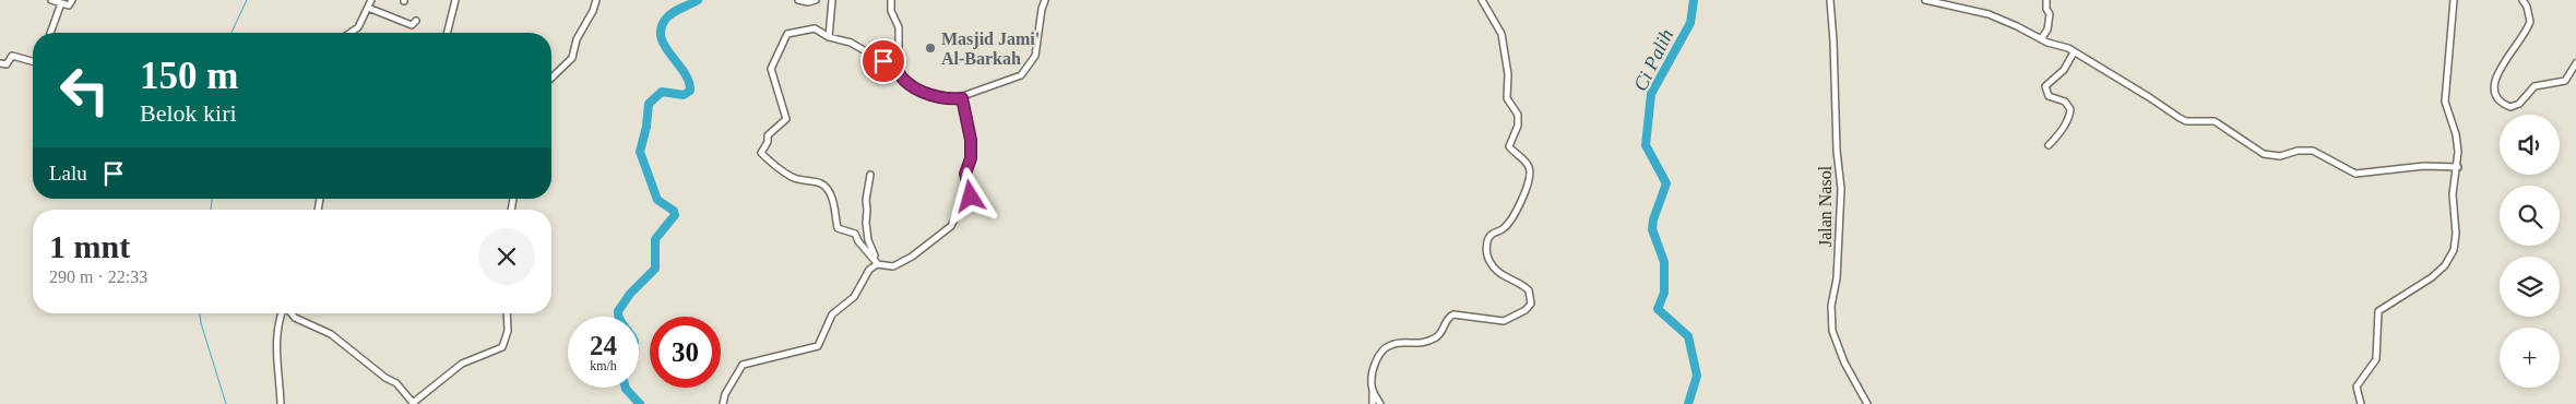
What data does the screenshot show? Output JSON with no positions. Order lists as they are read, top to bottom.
{
  "streets": {
    "street": ["Jalan Nasol"]
  },
  "water": ["Ci Palih"],
  "places": ["Masjid Jami' Al-Barkah"],
  "page": {
    "turn": ["150 m", "Belok kiri"],
    "map_buttons": "+",
    "then": "Lalu",
    "heading": ["1 mnt", "290 m · 22:33"],
    "speed": "24 km/h",
    "limit": "30"
  }
}
